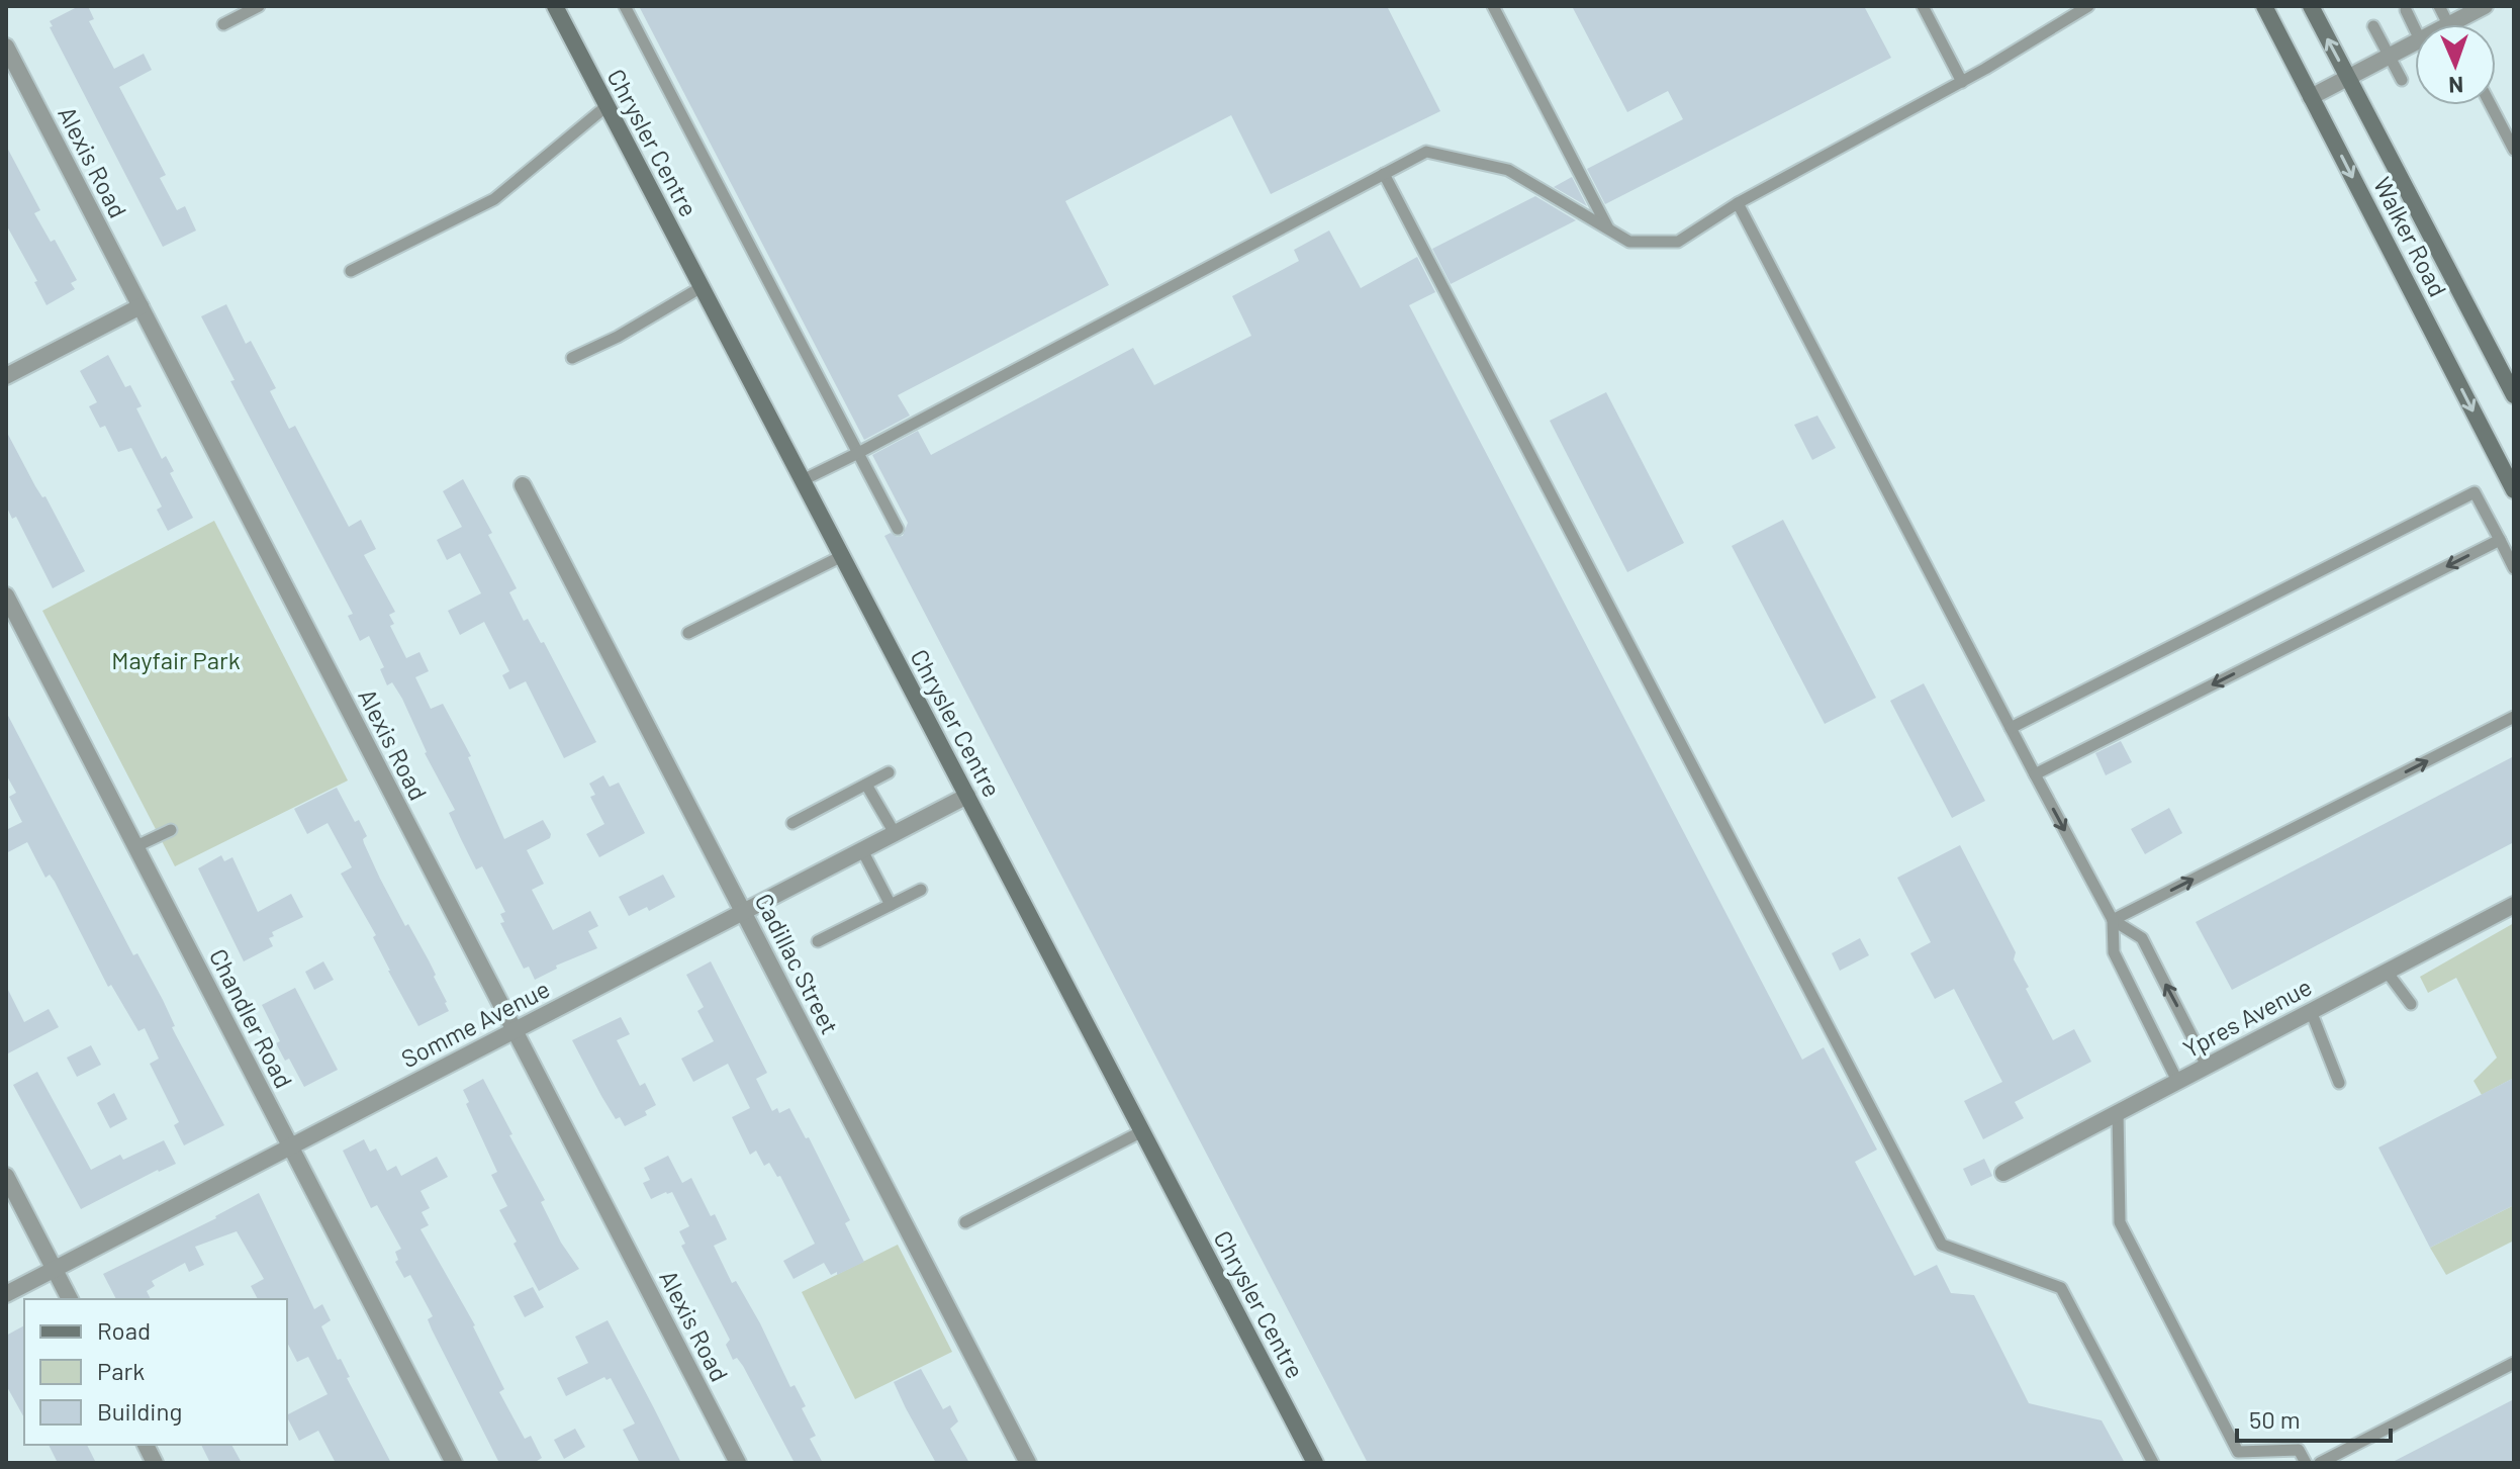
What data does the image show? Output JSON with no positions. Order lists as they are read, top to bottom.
{
  "streets": {
    "street": [
      "Chrysler Centre",
      "Alexis Road",
      "Walker Road",
      "Cadillac Street",
      "Ypres Avenue",
      "Chandler Road",
      "Somme Avenue"
    ]
  },
  "crossings": [
    ["Chrysler Centre", "Somme Avenue"],
    ["Alexis Road", "Somme Avenue"],
    ["Cadillac Street", "Somme Avenue"],
    ["Chandler Road", "Somme Avenue"]
  ],
  "parks": ["Mayfair Park"],
  "legend": ["Road", "Park", "Building"],
  "scale_bar": "50 m",
  "north": "bottom"
}
